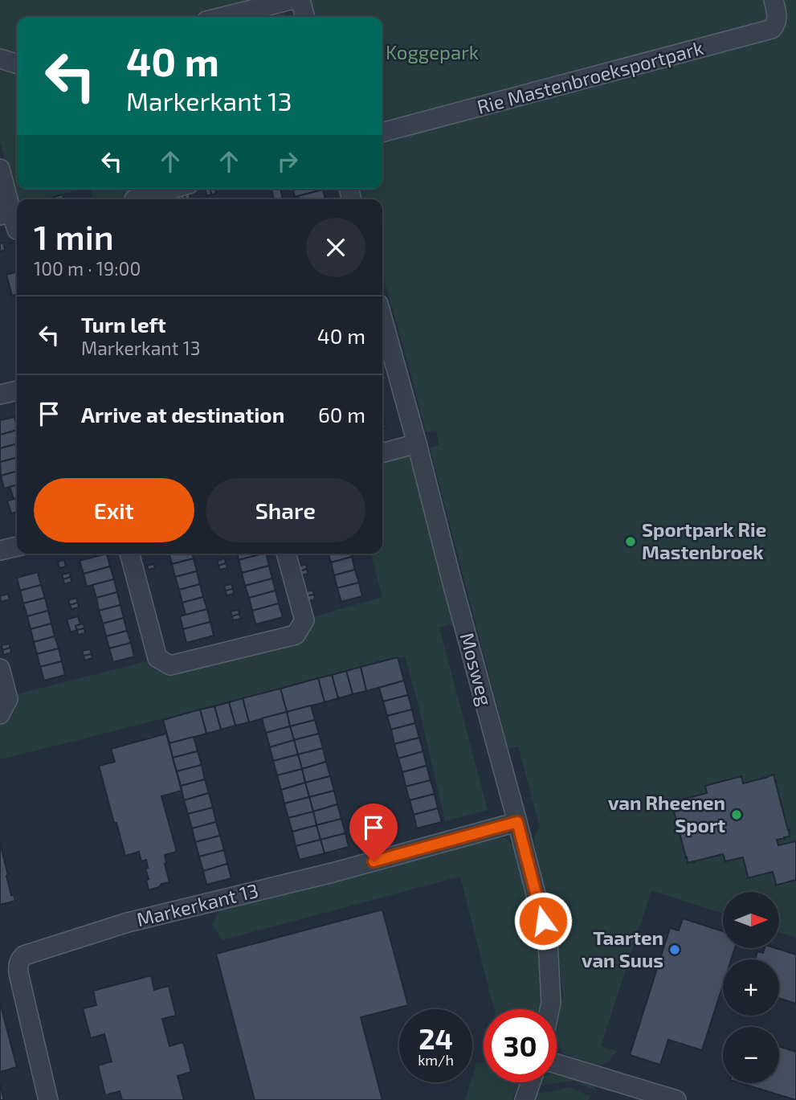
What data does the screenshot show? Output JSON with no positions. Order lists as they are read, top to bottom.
{
  "streets": {
    "street": ["Rie Mastenbroeksportpark", "Mosweg", "Markerkant 13"]
  },
  "crossings": [
    ["Mosweg", "Markerkant 13"]
  ],
  "parks": ["Koggepark"],
  "places": ["Sportpark Rie Mastenbroek", "van Rheenen Sport", "Taarten van Suus"],
  "north": "right",
  "page": {
    "turn": ["40 m", "Markerkant 13"],
    "heading": ["1 min", "100 m · 19:00"],
    "list": [
      {
        "name": "Turn left",
        "note": "Markerkant 13",
        "value": "40 m"
      },
      {
        "name": "Arrive at destination",
        "value": "60 m"
      }
    ],
    "buttons": ["Exit", "Share"],
    "map_buttons": ["+", "−"],
    "speed": "24 km/h",
    "limit": "30"
  }
}
